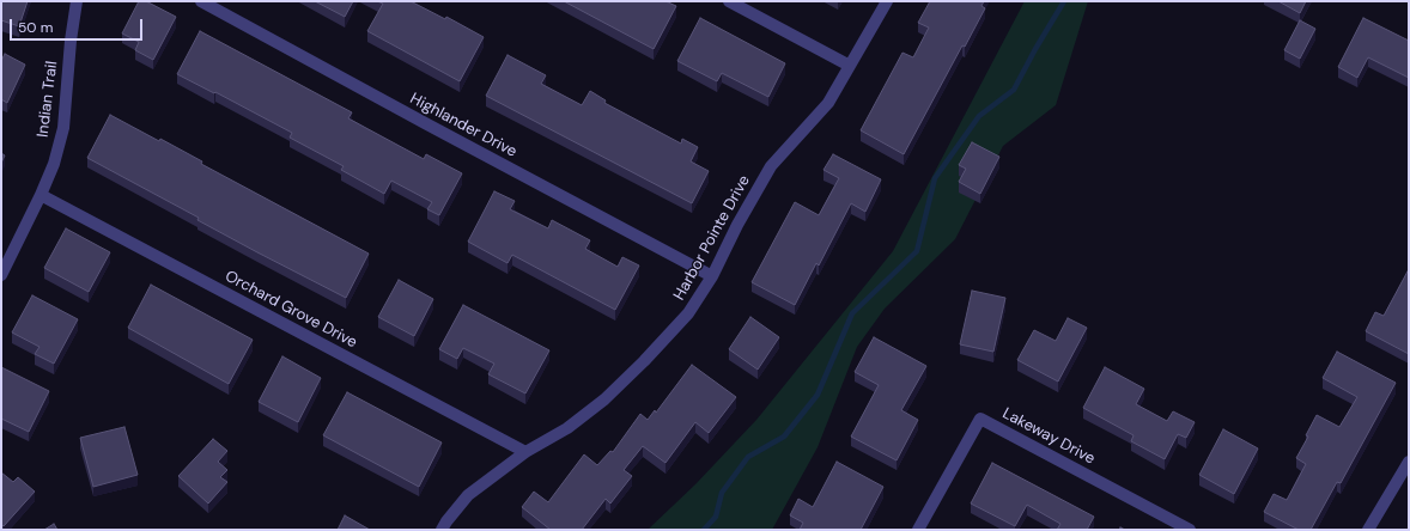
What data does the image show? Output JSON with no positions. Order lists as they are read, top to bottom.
{
  "streets": {
    "street": [
      "Indian Trail",
      "Highlander Drive",
      "Harbor Pointe Drive",
      "Orchard Grove Drive",
      "Lakeway Drive"
    ]
  },
  "crossings": [
    ["Indian Trail", "Orchard Grove Drive"],
    ["Highlander Drive", "Harbor Pointe Drive"],
    ["Harbor Pointe Drive", "Orchard Grove Drive"]
  ],
  "scale_bar": "50 m"
}
